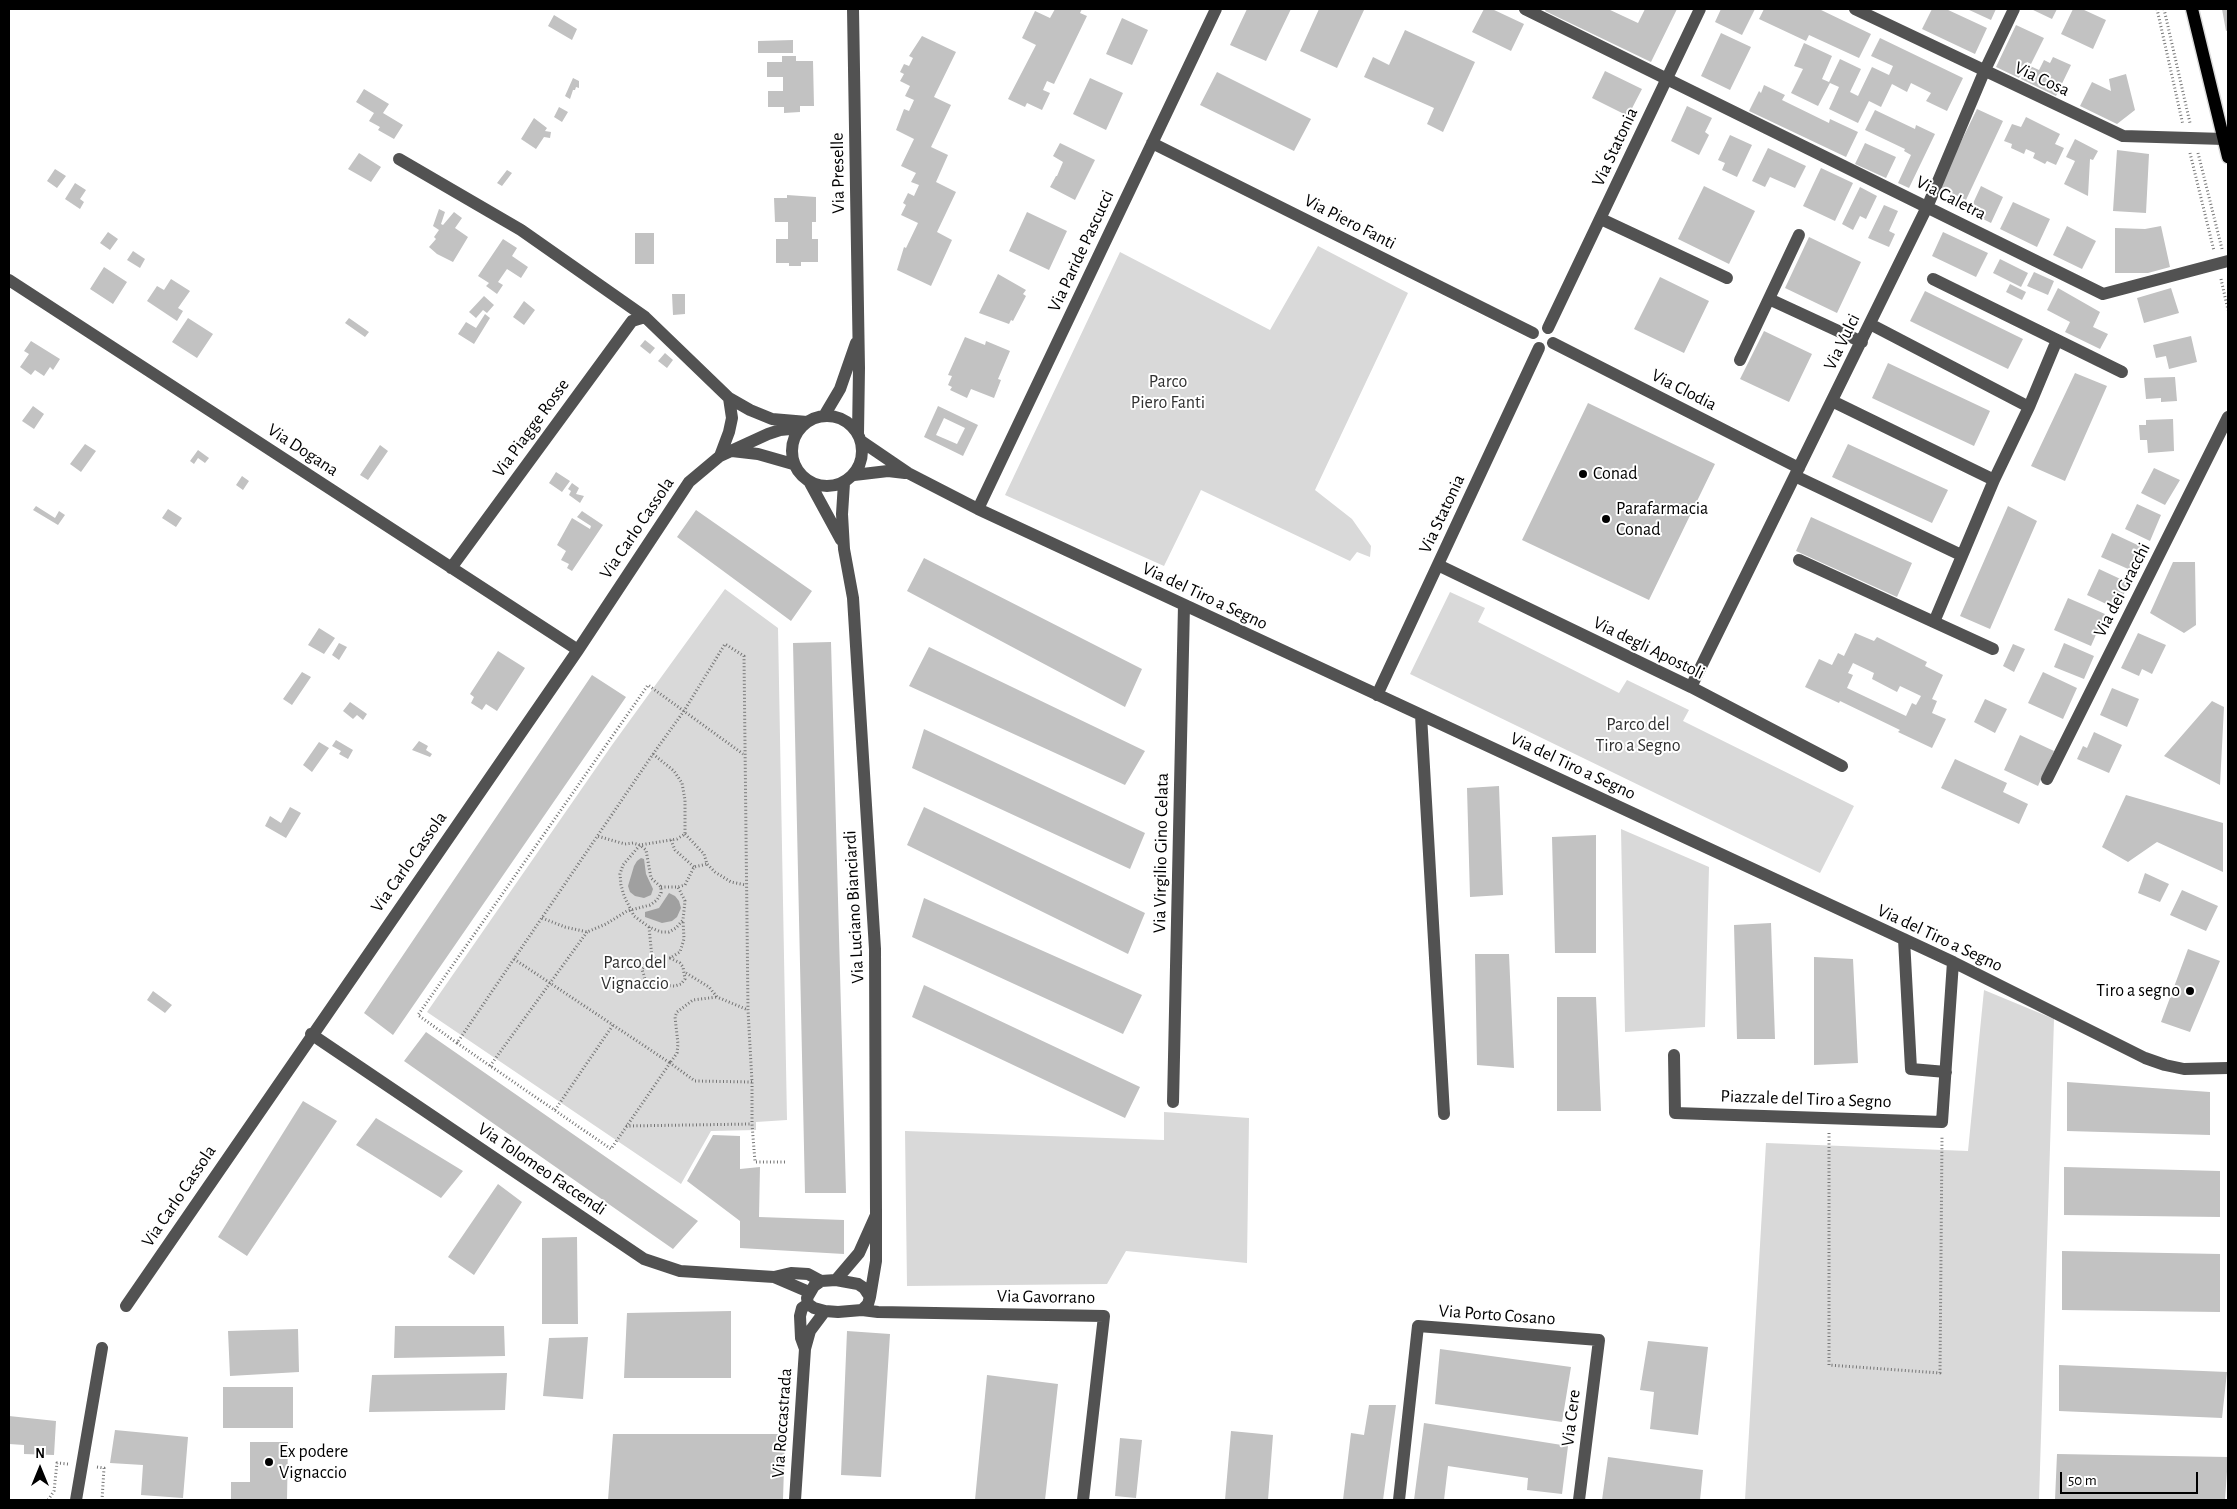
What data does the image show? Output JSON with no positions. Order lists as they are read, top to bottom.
{
  "streets": {
    "street": [
      "Via Cosa",
      "Via Statonia",
      "Via Preselle",
      "Via Caletra",
      "Via Piero Fanti",
      "Via Paride Pascucci",
      "Via Vulci",
      "Via Clodia",
      "Via Piagge Rosse",
      "Via Dogana",
      "Via Carlo Cassola",
      "Via dei Gracchi",
      "Via del Tiro a Segno",
      "Via degli Apostoli",
      "Via Virgilio Gino Celata",
      "Via Luciano Bianciardi",
      "Piazzale del Tiro a Segno",
      "Via Tolomeo Faccendi",
      "Via Gavorrano",
      "Via Porto Cosano",
      "Via Cere",
      "Via Roccastrada"
    ]
  },
  "crossings": [
    ["Via Cosa", "Via Vulci"],
    ["Via Statonia", "Via Caletra"],
    ["Via Statonia", "Via Piero Fanti"],
    ["Via Statonia", "Via Clodia"],
    ["Via Statonia", "Via del Tiro a Segno"],
    ["Via Statonia", "Via degli Apostoli"],
    ["Via Preselle", "Via Carlo Cassola"],
    ["Via Preselle", "Via del Tiro a Segno"],
    ["Via Caletra", "Via Vulci"],
    ["Via Piero Fanti", "Via Paride Pascucci"],
    ["Via Piero Fanti", "Via Clodia"],
    ["Via Paride Pascucci", "Via del Tiro a Segno"],
    ["Via Vulci", "Via Clodia"],
    ["Via Vulci", "Via degli Apostoli"],
    ["Via Piagge Rosse", "Via Dogana"],
    ["Via Dogana", "Via Carlo Cassola"],
    ["Via Carlo Cassola", "Via del Tiro a Segno"],
    ["Via Carlo Cassola", "Via Tolomeo Faccendi"],
    ["Via del Tiro a Segno", "Via Virgilio Gino Celata"],
    ["Via Tolomeo Faccendi", "Via Roccastrada"],
    ["Via Porto Cosano", "Via Cere"]
  ],
  "parks": ["Parco Piero Fanti", "Parco del Tiro a Segno", "Parco del Vignaccio"],
  "places": [
    "Conad",
    "Parafarmacia Conad",
    "Tiro a segno",
    "Ex podere Vignaccio"
  ],
  "scale_bar": "50 m",
  "north": "top"
}
